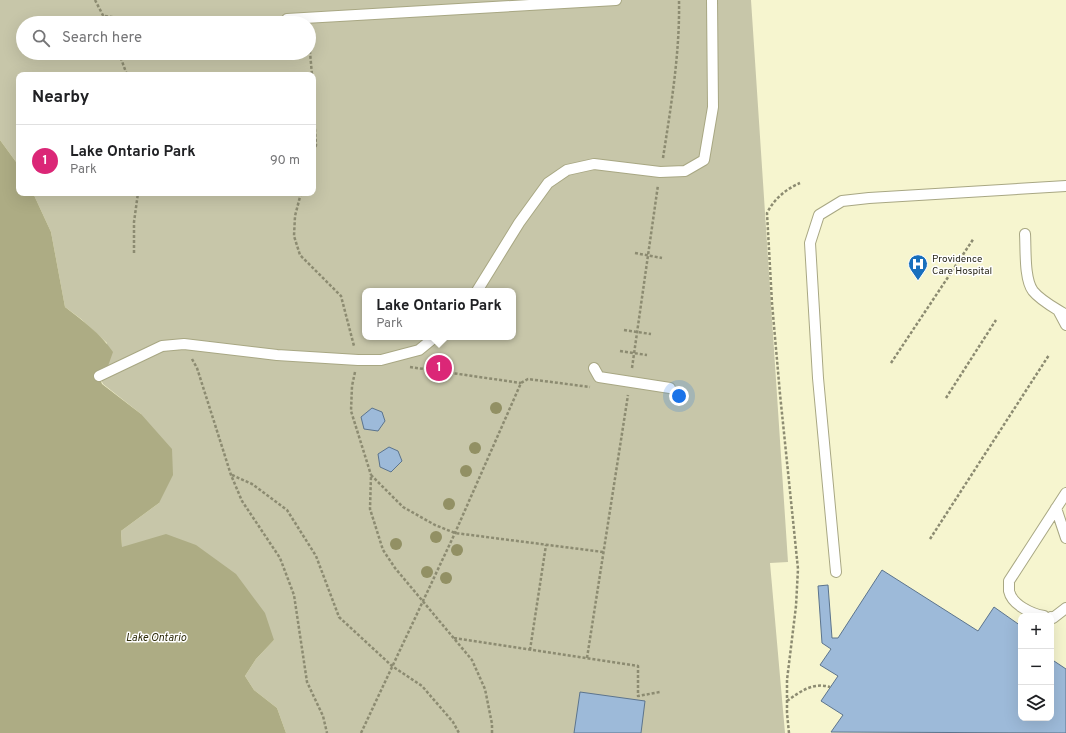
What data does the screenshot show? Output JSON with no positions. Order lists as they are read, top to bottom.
{
  "water": ["Lake Ontario"],
  "places": {
    "hospital": ["Providence Care Hospital"]
  },
  "page": {
    "search": "Search here",
    "heading": "Nearby",
    "list": [
      {
        "mark": "1",
        "name": "Lake Ontario Park",
        "note": "Park",
        "value": "90 m"
      }
    ],
    "popup": ["Lake Ontario Park", "Park"],
    "pins": "1",
    "map_buttons": ["+", "−"]
  }
}
